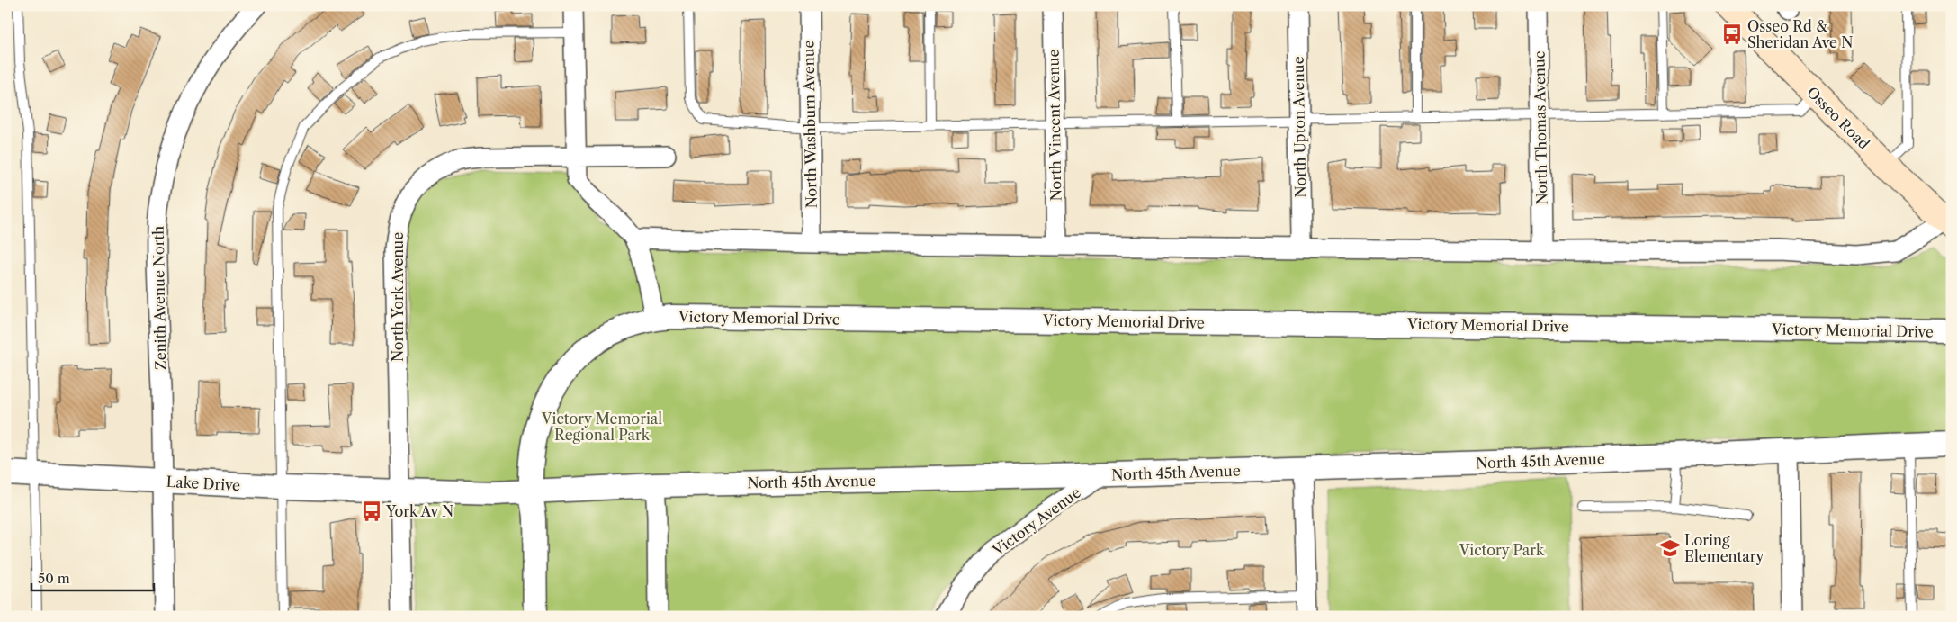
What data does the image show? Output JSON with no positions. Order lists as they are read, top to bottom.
{
  "streets": {
    "main road": ["Osseo Road"],
    "street": [
      "North Washburn Avenue",
      "North Vincent Avenue",
      "North Upton Avenue",
      "North Thomas Avenue",
      "North York Avenue",
      "Zenith Avenue North",
      "Victory Memorial Drive",
      "North 45th Avenue",
      "Lake Drive",
      "Victory Avenue"
    ]
  },
  "crossings": [
    ["North York Avenue", "North 45th Avenue"],
    ["North York Avenue", "Lake Drive"],
    ["Zenith Avenue North", "Lake Drive"],
    ["Victory Memorial Drive", "North 45th Avenue"],
    ["North 45th Avenue", "Lake Drive"],
    ["North 45th Avenue", "Victory Avenue"]
  ],
  "parks": ["Victory Memorial Regional Park", "Victory Park"],
  "places": {
    "bus stop": ["Osseo Rd & Sheridan Ave N", "York Av N"],
    "school or university": ["Loring Elementary"]
  },
  "scale_bar": "50 m"
}
